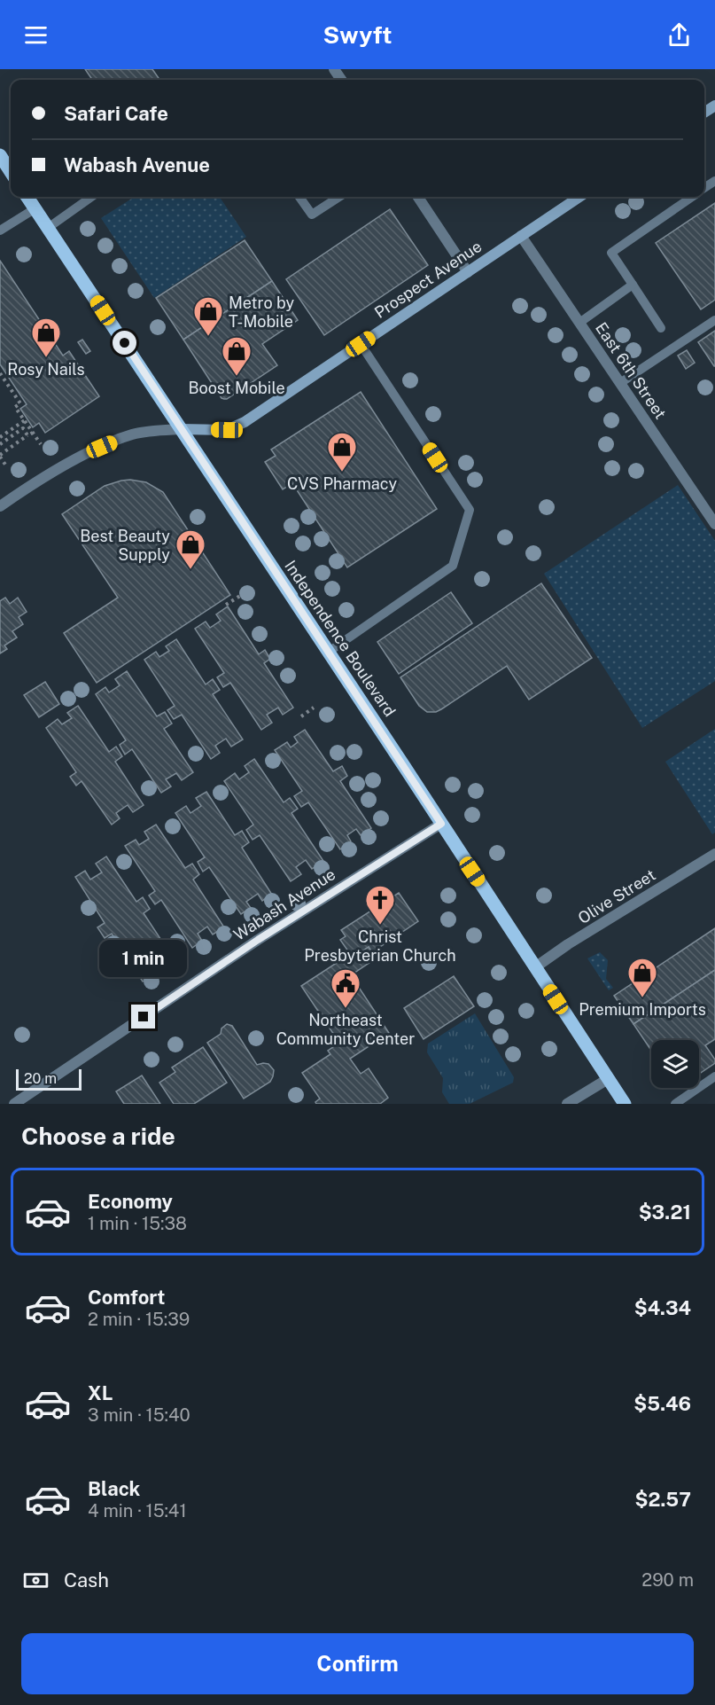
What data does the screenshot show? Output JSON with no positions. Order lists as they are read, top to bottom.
{
  "streets": {
    "main road": ["Prospect Avenue", "Independence Boulevard"],
    "street": ["East 6th Street", "Olive Street", "Wabash Avenue"]
  },
  "crossings": [
    ["Prospect Avenue", "East 6th Street"],
    ["Prospect Avenue", "Independence Boulevard"],
    ["Independence Boulevard", "Olive Street"],
    ["Independence Boulevard", "Wabash Avenue"]
  ],
  "places": {
    "shop": [
      "Metro by T-Mobile",
      "Rosy Nails",
      "Boost Mobile",
      "CVS Pharmacy",
      "Best Beauty Supply",
      "Premium Imports"
    ],
    "church": ["Christ Presbyterian Church"],
    "public building": ["Northeast Community Center"]
  },
  "scale_bar": "20 m",
  "page": {
    "header": "Swyft",
    "banner": ["Safari Cafe", "Wabash Avenue"],
    "bubble": "1 min",
    "scale": "20 m",
    "heading": "Choose a ride",
    "list": [
      {
        "name": "Economy",
        "note": "1 min · 15:38",
        "value": "$3.21"
      },
      {
        "name": "Comfort",
        "note": "2 min · 15:39",
        "value": "$4.34"
      },
      {
        "name": "XL",
        "note": "3 min · 15:40",
        "value": "$5.46"
      },
      {
        "name": "Black",
        "note": "4 min · 15:41",
        "value": "$2.57"
      }
    ],
    "pay": ["Cash", "290 m"],
    "buttons": "Confirm"
  }
}
